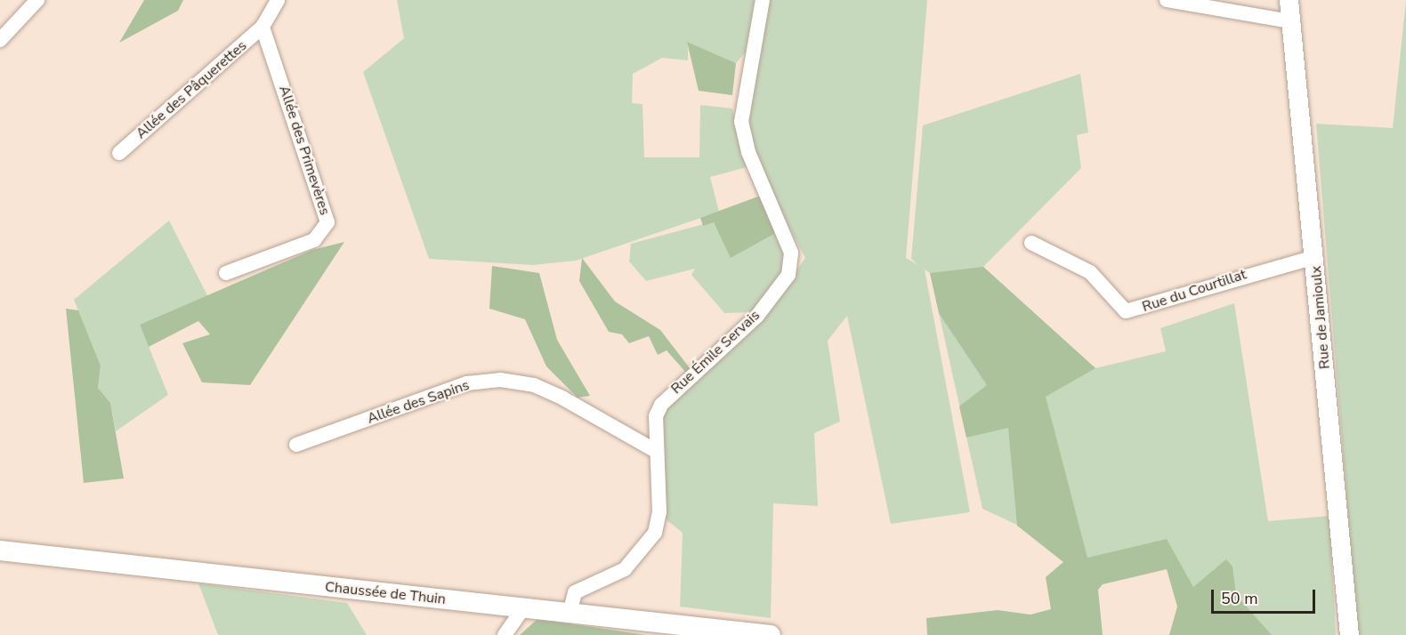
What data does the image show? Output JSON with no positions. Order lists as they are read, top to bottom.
{
  "streets": {
    "main road": ["Chaussée de Thuin"],
    "street": [
      "Allée des Pâquerettes",
      "Allée des Primevères",
      "Rue du Courtillat",
      "Rue de Jamioulx",
      "Rue Émile Servais",
      "Allée des Sapins"
    ]
  },
  "crossings": [
    ["Allée des Pâquerettes", "Allée des Primevères"],
    ["Rue du Courtillat", "Rue de Jamioulx"],
    ["Rue Émile Servais", "Allée des Sapins"],
    ["Rue Émile Servais", "Chaussée de Thuin"]
  ],
  "scale_bar": "50 m"
}
